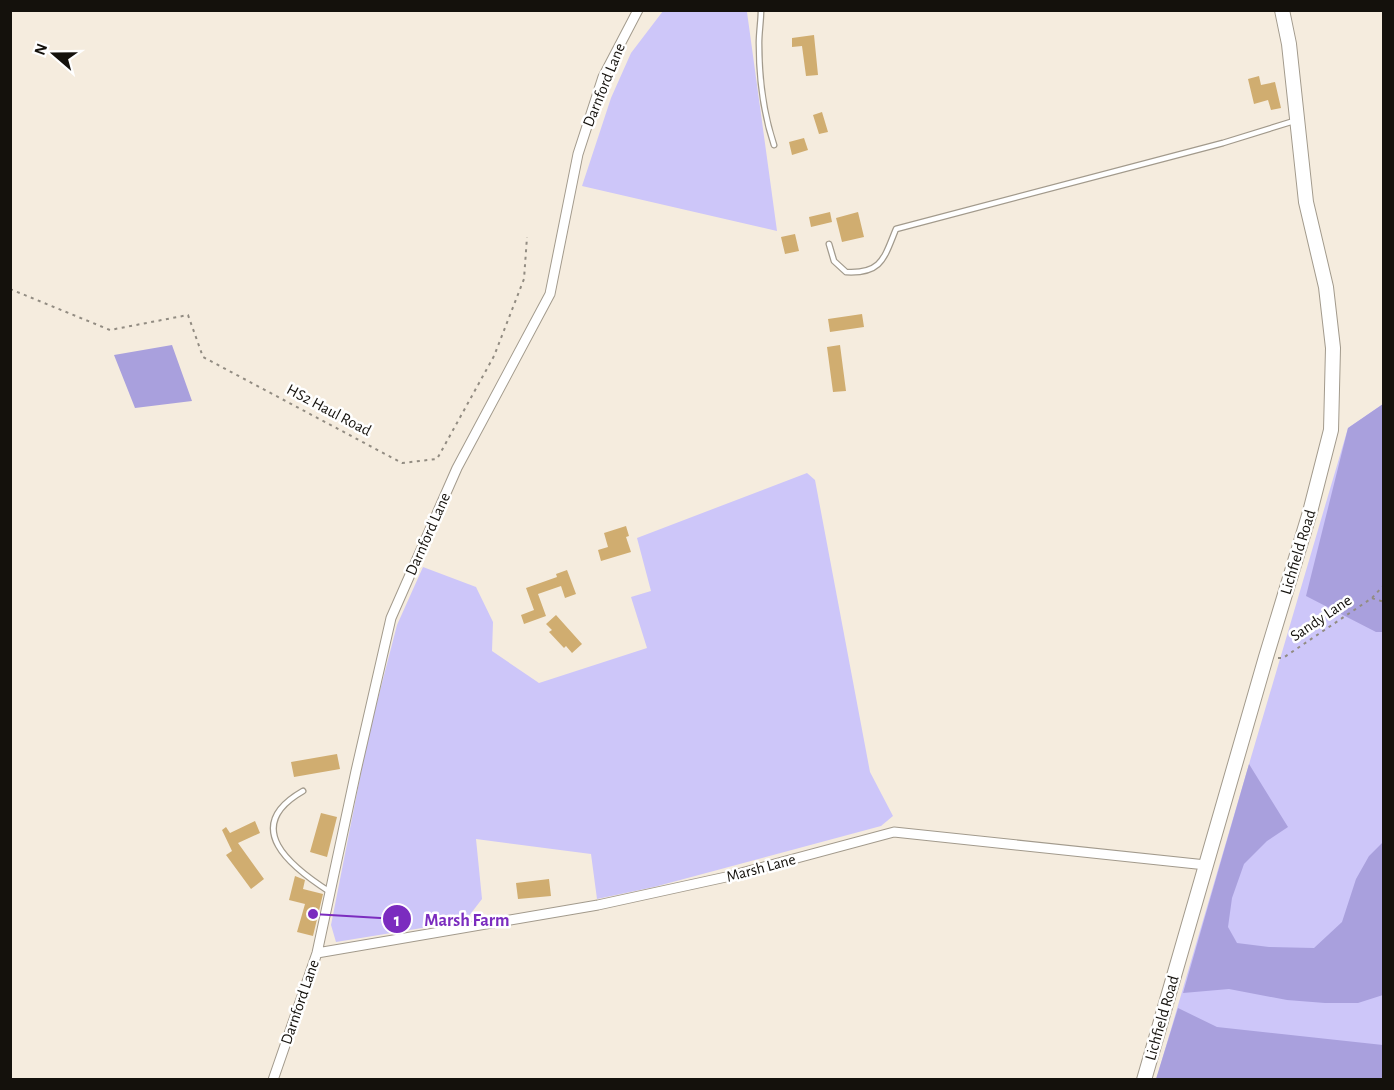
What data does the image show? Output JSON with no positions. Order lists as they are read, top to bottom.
{
  "streets": {
    "street": ["Darnford Lane", "Lichfield Road", "Marsh Lane"],
    "path": ["HS2 Haul Road", "Sandy Lane"]
  },
  "crossings": [
    ["Darnford Lane", "Marsh Lane"],
    ["Lichfield Road", "Sandy Lane"],
    ["Lichfield Road", "Marsh Lane"]
  ],
  "places": ["Marsh Farm"],
  "north": "left"
}
